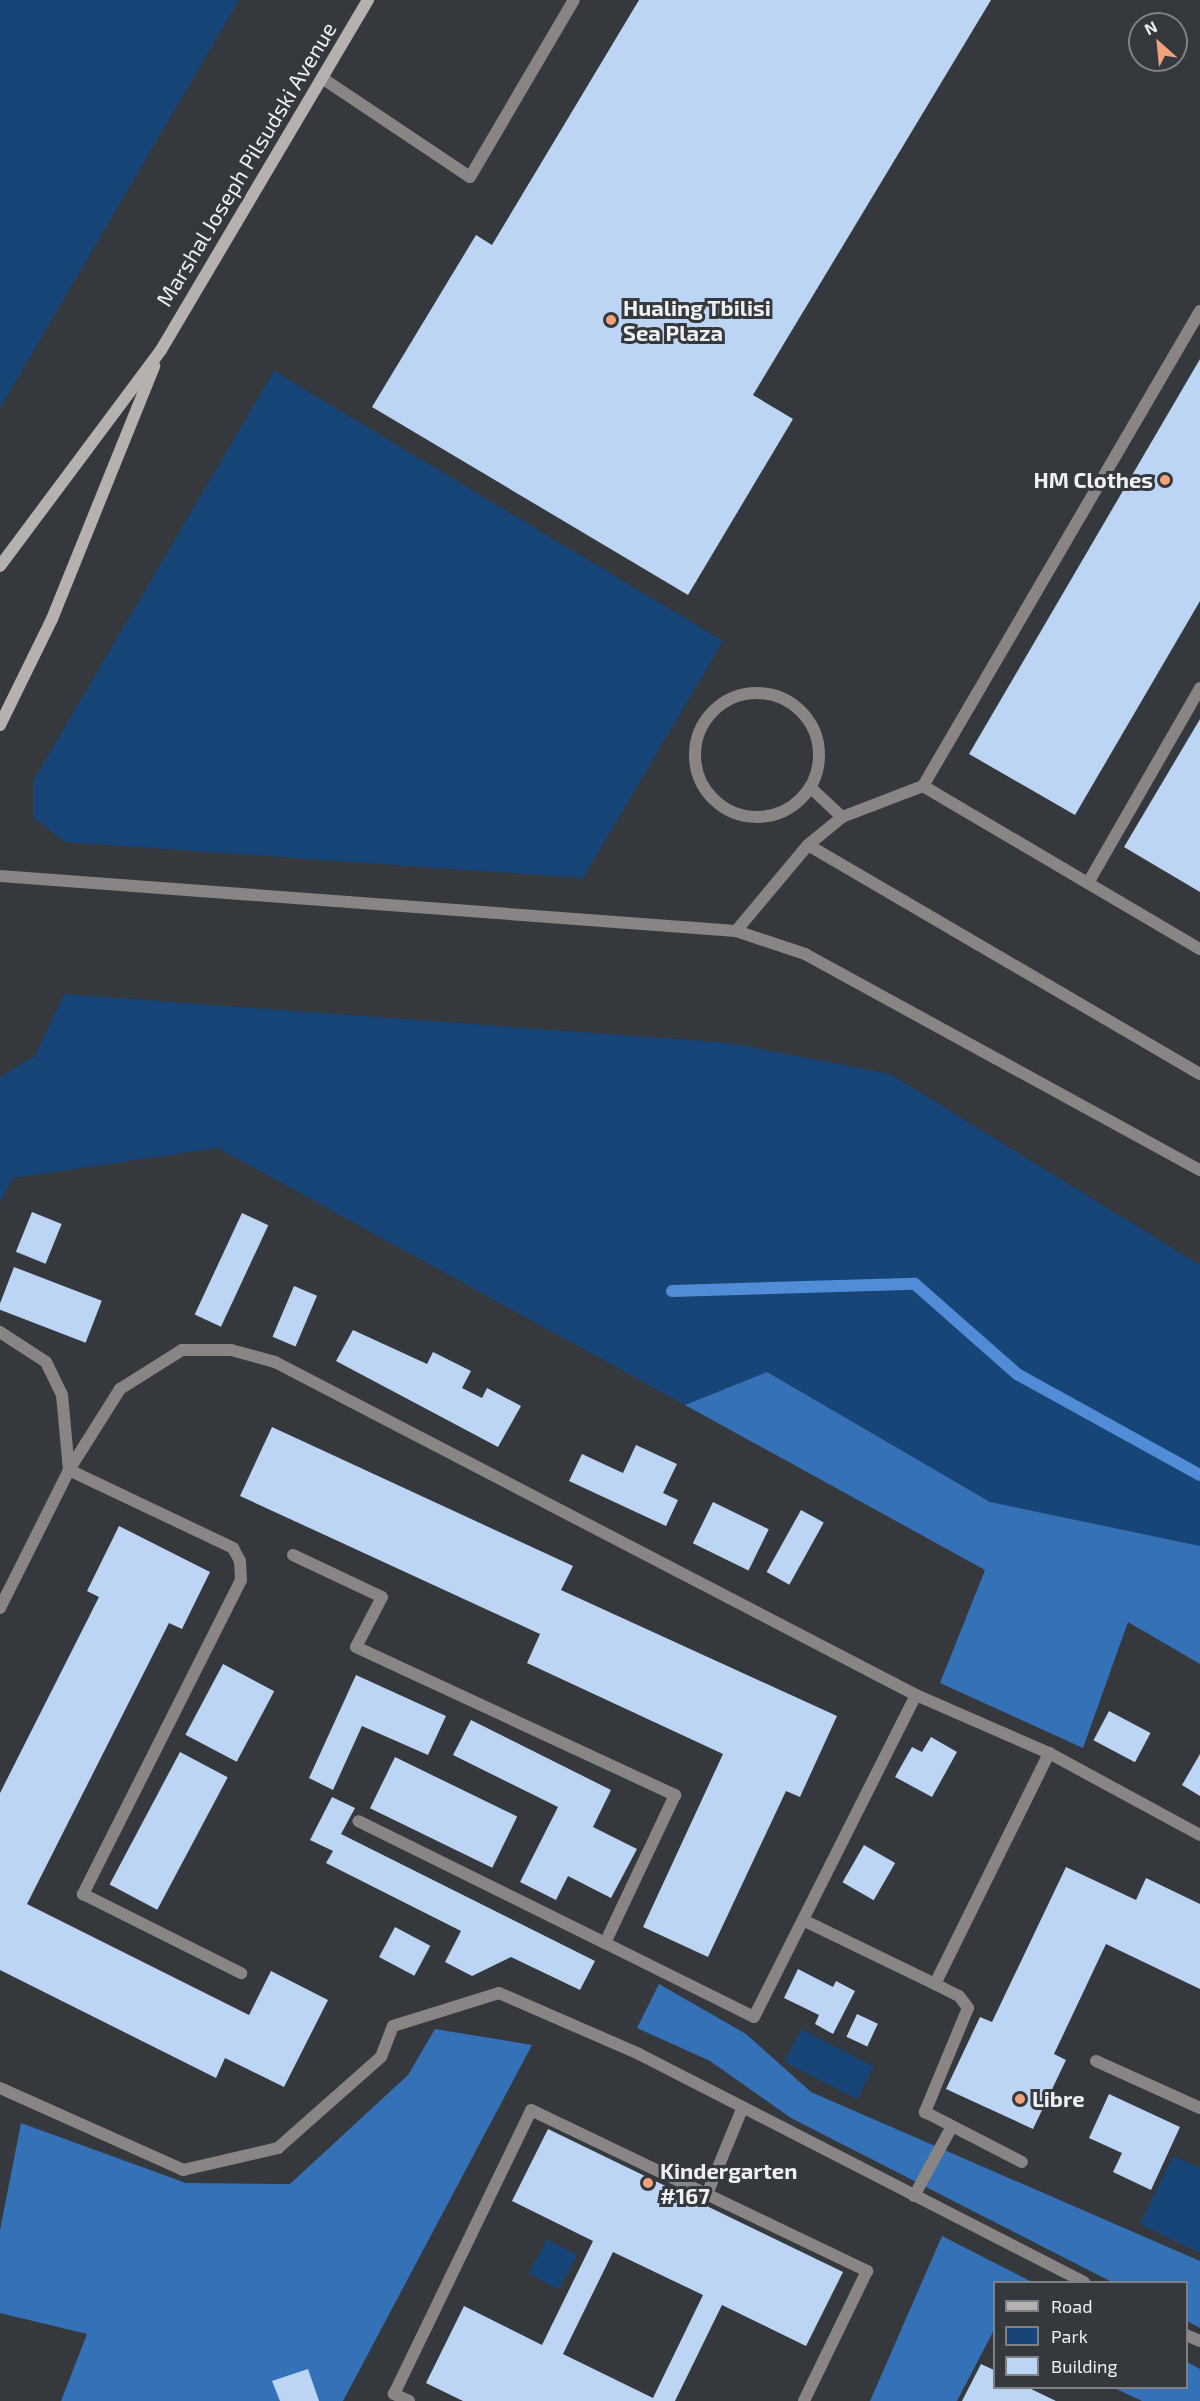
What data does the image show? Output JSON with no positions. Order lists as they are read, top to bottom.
{
  "streets": {
    "main road": ["Marshal Joseph Pilsudski Avenue"]
  },
  "places": [
    "Hualing Tbilisi Sea Plaza",
    "HM Clothes",
    "Libre",
    "Kindergarten #167"
  ],
  "legend": ["Road", "Park", "Building"],
  "north": "top left"
}
